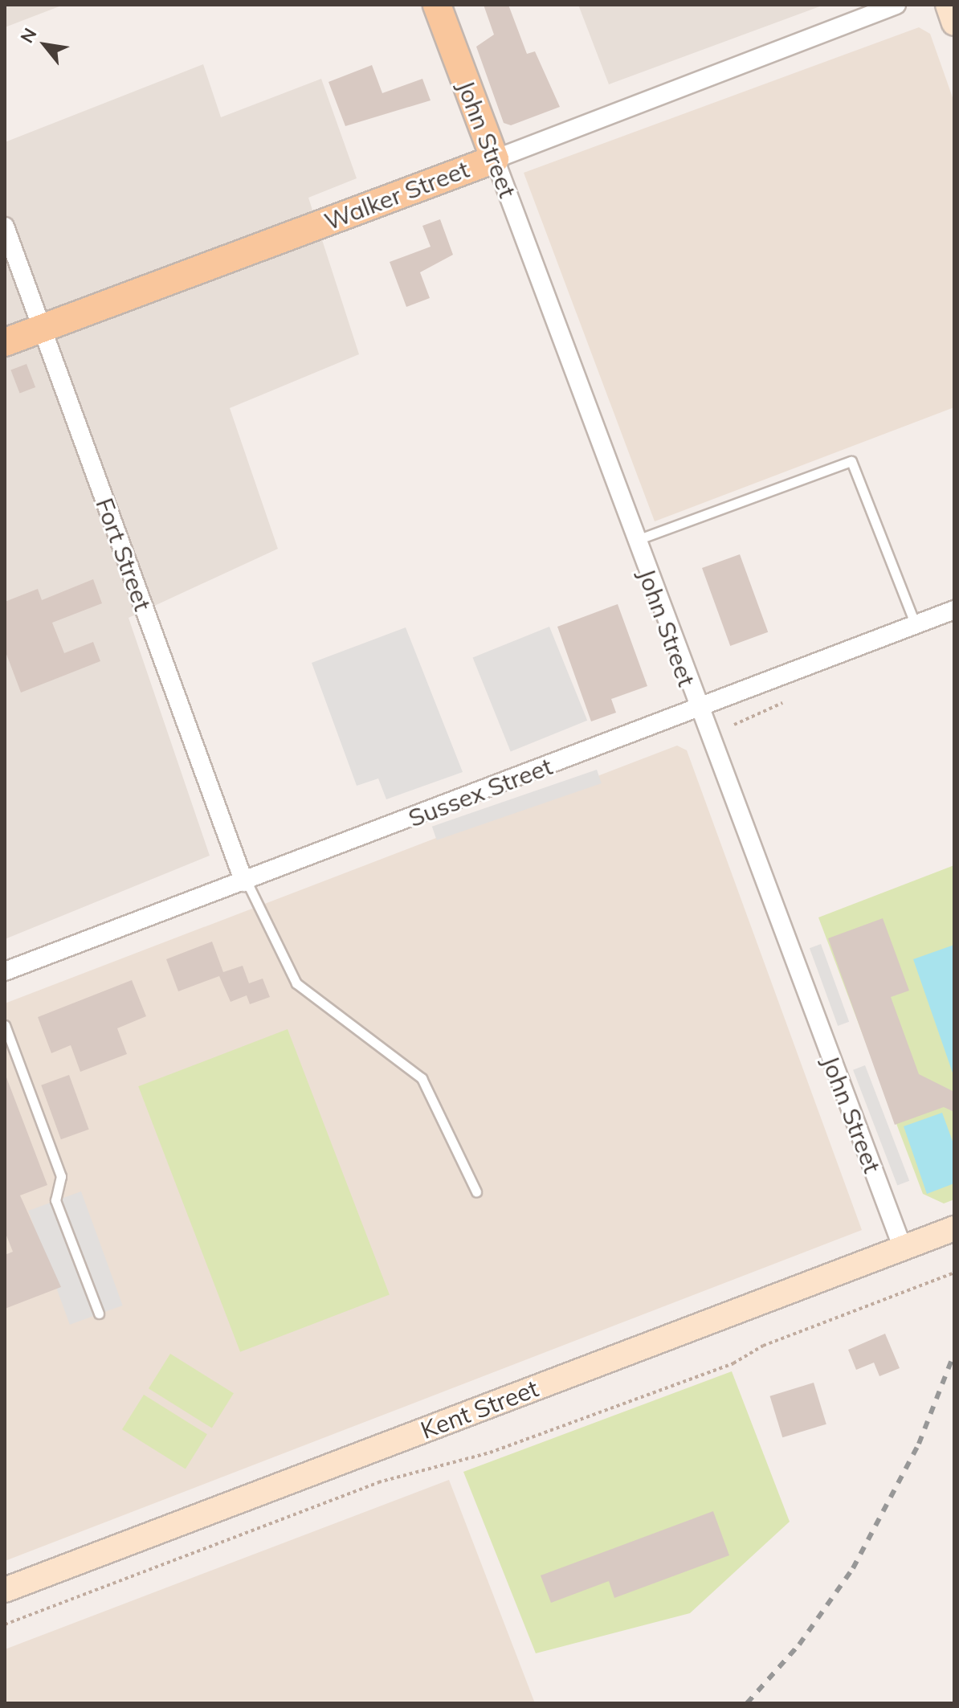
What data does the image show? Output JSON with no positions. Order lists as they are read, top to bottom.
{
  "streets": {
    "main road": ["John Street", "Walker Street", "Kent Street"],
    "street": ["Fort Street", "Sussex Street"]
  },
  "crossings": [
    ["John Street", "Walker Street"],
    ["John Street", "Sussex Street"],
    ["John Street", "Kent Street"],
    ["Walker Street", "Fort Street"],
    ["Fort Street", "Sussex Street"]
  ],
  "north": "top left"
}
